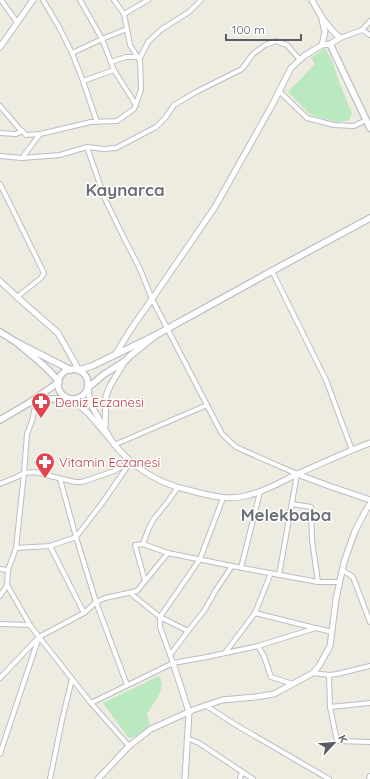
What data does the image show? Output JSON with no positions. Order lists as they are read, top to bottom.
{
  "districts": ["Kaynarca", "Melekbaba"],
  "places": {
    "pharmacy": ["Deniz Eczanesi", "Vitamin Eczanesi"]
  },
  "scale_bar": "100 m",
  "north": "top right"
}
